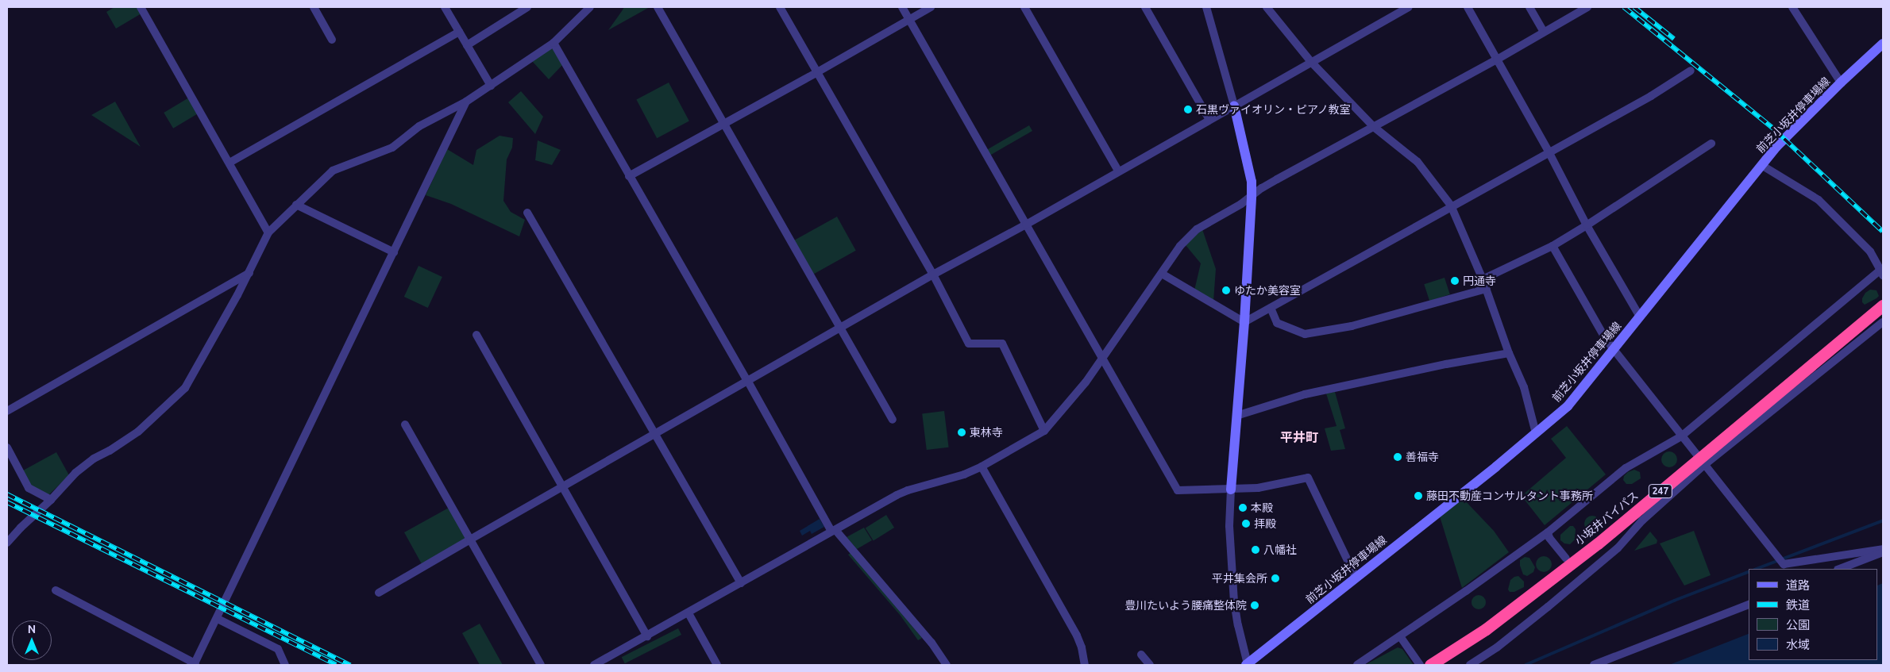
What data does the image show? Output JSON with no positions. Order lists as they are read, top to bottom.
{
  "streets": {
    "highway": ["247", "小坂井バイパス"],
    "main road": ["前芝小坂井停車場線"]
  },
  "districts": ["平井町"],
  "places": [
    "石黒ヴァイオリン・ピアノ教室",
    "円通寺",
    "ゆたか美容室",
    "東林寺",
    "善福寺",
    "藤田不動産コンサルタント事務所",
    "本殿",
    "拝殿",
    "八幡社",
    "平井集会所",
    "豊川たいよう腰痛整体院"
  ],
  "legend": [
    "道路",
    "鉄道",
    "公園",
    "水域"
  ],
  "north": "top"
}
